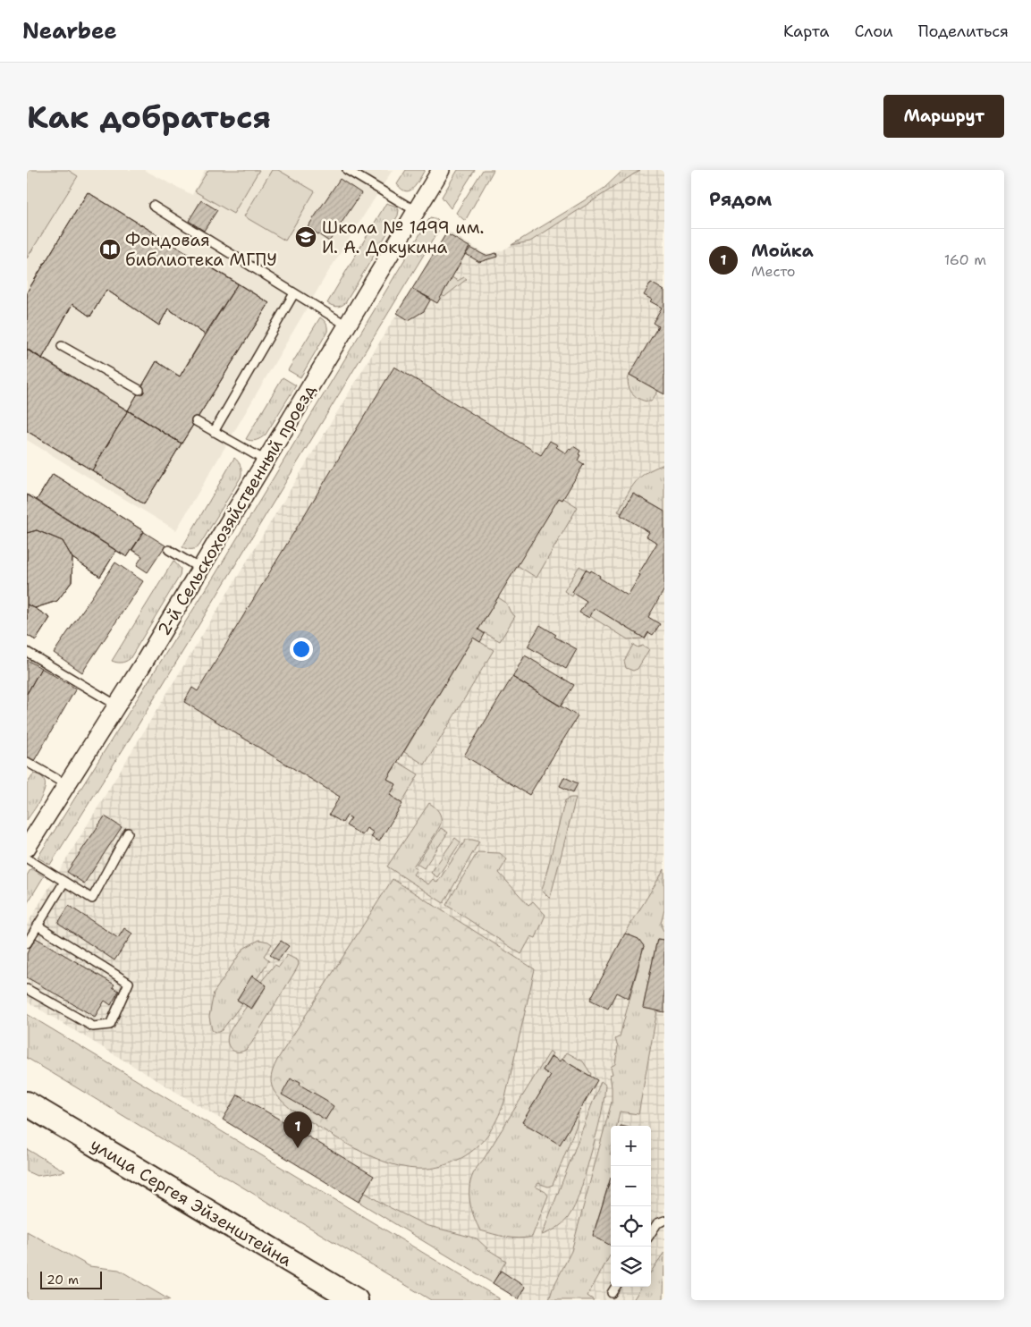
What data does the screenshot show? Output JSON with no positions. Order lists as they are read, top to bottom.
{
  "streets": {
    "main road": ["улица Сергея Эйзенштейна"],
    "street": ["2-й Сельскохозяйственный проезд"]
  },
  "places": {
    "school or university": ["Школа № 1499 им. И. А. Докукина"],
    "library": ["Фондовая библиотека МГПУ"]
  },
  "scale_bar": "20 m",
  "page": {
    "header": "Nearbee",
    "nav": ["Карта", "Слои", "Поделиться"],
    "buttons": "Маршрут",
    "title": "Как добраться",
    "heading": "Рядом",
    "list": [
      {
        "mark": "1",
        "name": "Мойка",
        "note": "Место",
        "value": "160 m"
      }
    ],
    "pins": "1",
    "map_buttons": ["+", "−"],
    "scale": "20 m"
  }
}
